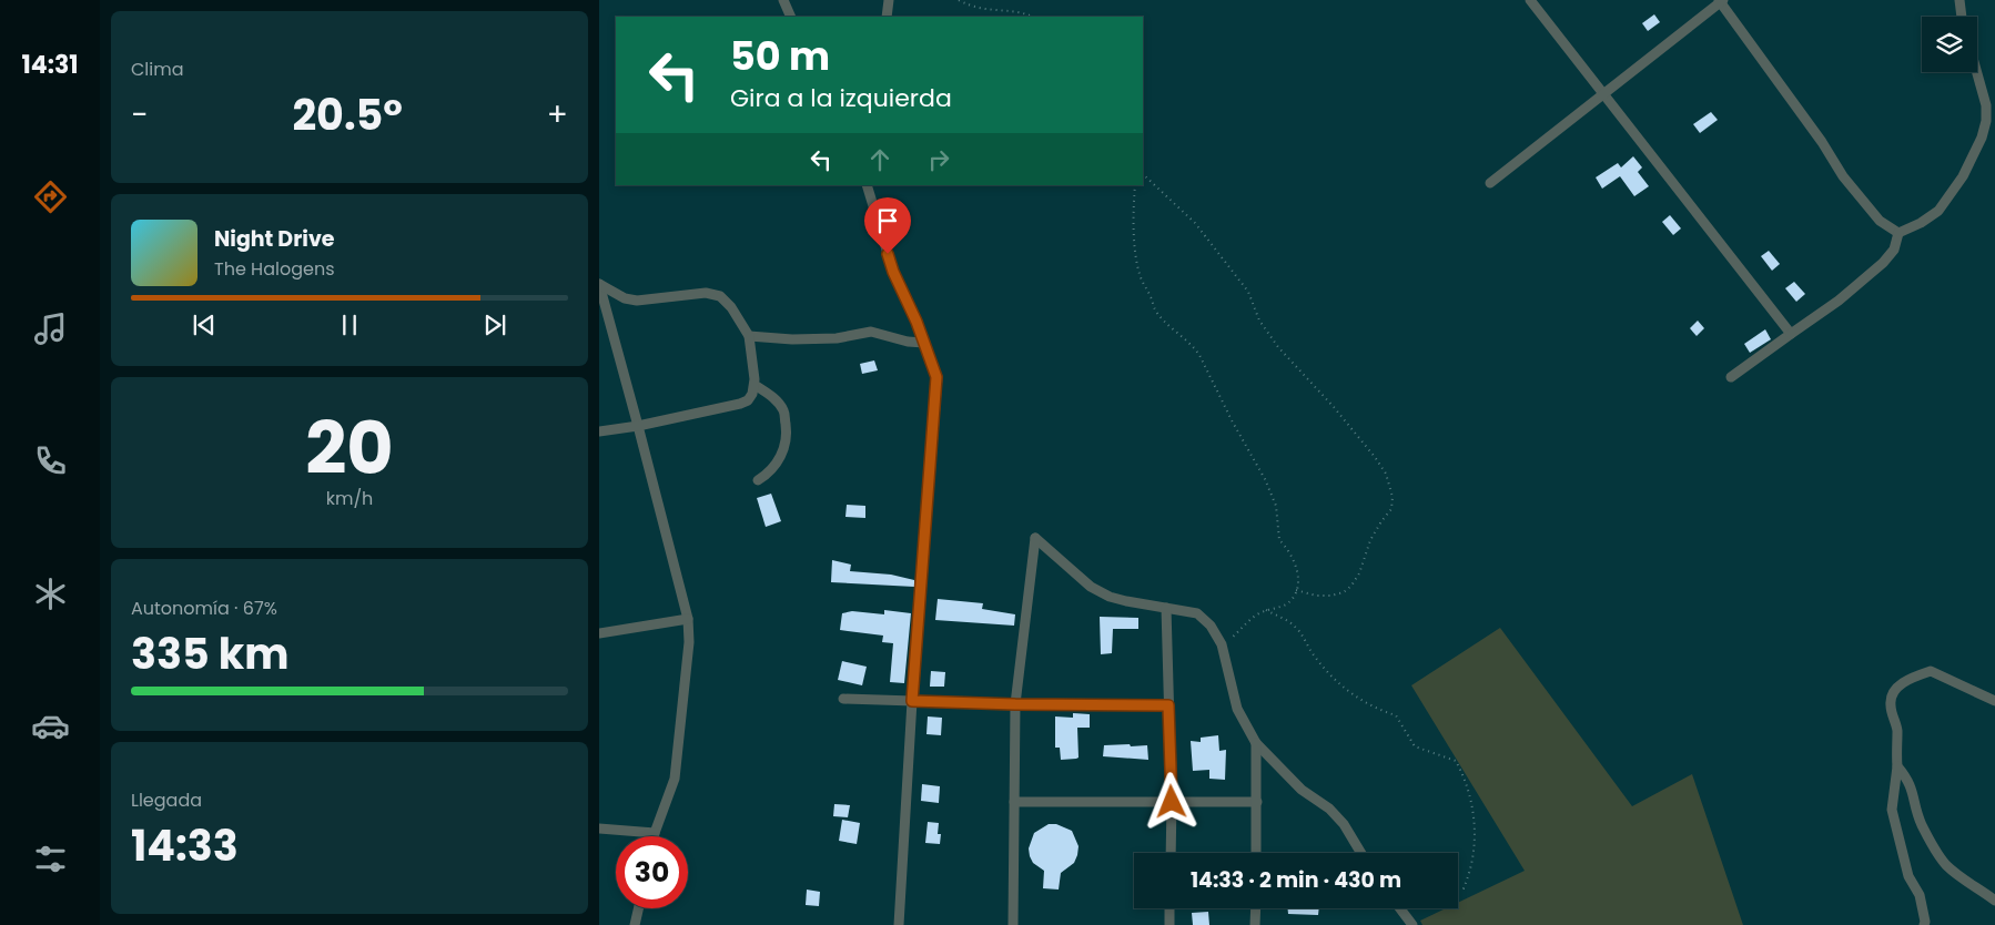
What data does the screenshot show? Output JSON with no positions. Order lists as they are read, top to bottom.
{
  "page": {
    "tabs": "14:31",
    "tile": [
      "Clima",
      ["20", "km/h"],
      ["Autonomía · 67%", "335 km"],
      ["Llegada", "14:33"]
    ],
    "turn": ["50 m", "Gira a la izquierda"],
    "heat": ["−", "20.5°", "+"],
    "song": ["Night Drive", "The Halogens"],
    "limit": "30",
    "trip": "14:33 · 2 min · 430 m"
  }
}
